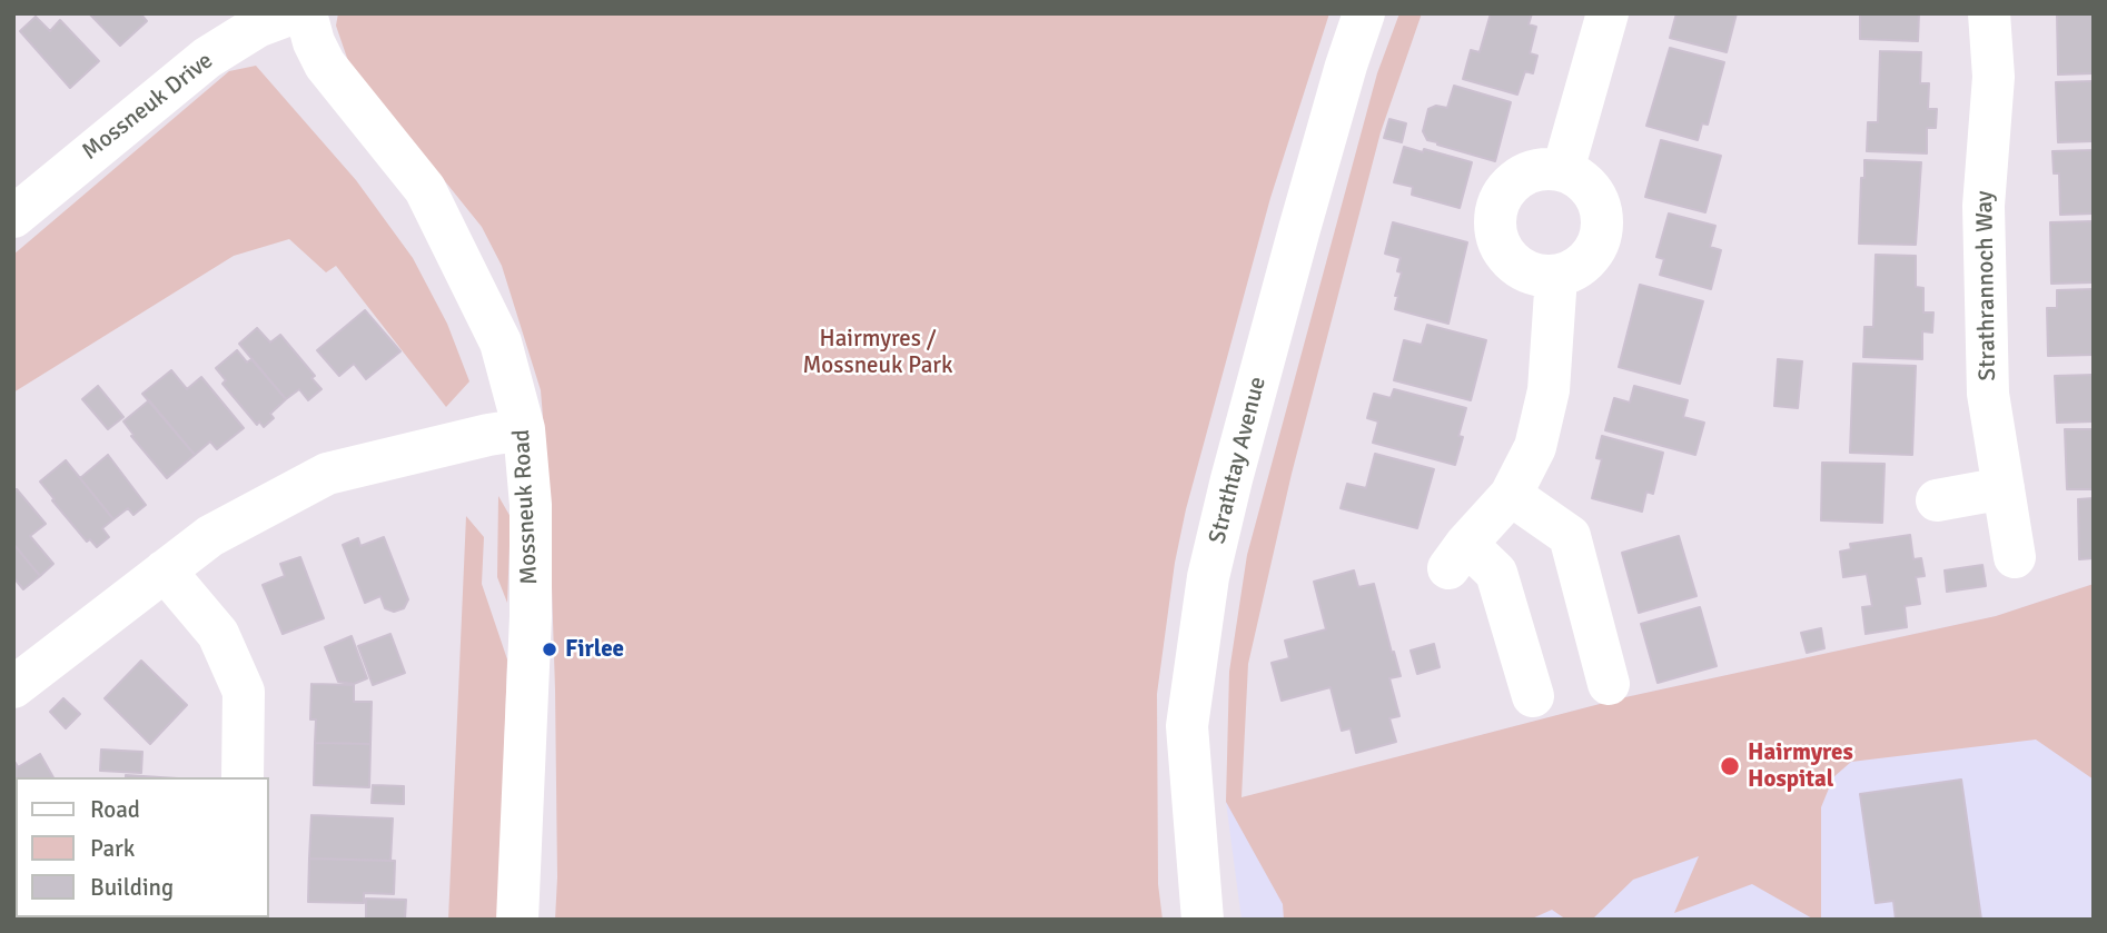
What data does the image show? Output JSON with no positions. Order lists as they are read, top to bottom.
{
  "streets": {
    "street": [
      "Mossneuk Drive",
      "Strathrannoch Way",
      "Strathtay Avenue",
      "Mossneuk Road"
    ]
  },
  "parks": ["Hairmyres / Mossneuk Park"],
  "places": ["Firlee", "Hairmyres Hospital"],
  "legend": ["Road", "Park", "Building"]
}
